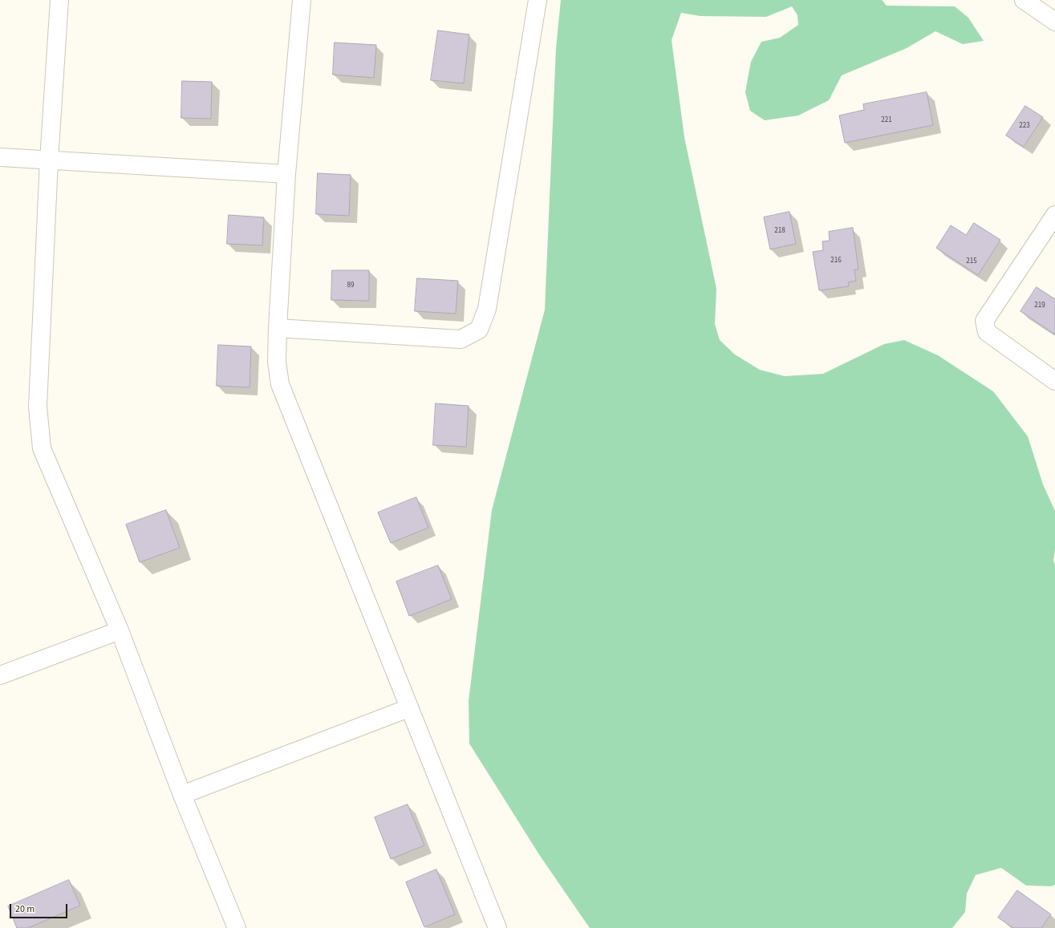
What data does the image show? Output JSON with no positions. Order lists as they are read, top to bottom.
{
  "house_numbers": [
    "221",
    "223",
    "218",
    "216",
    "215",
    "89",
    "219"
  ],
  "scale_bar": "20 m"
}
